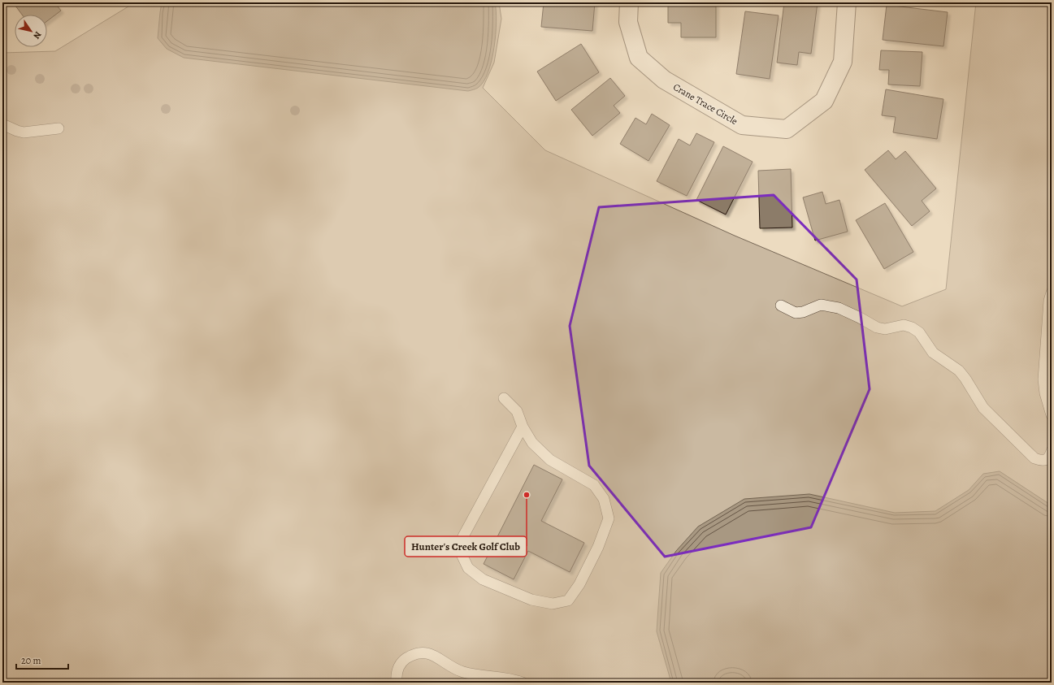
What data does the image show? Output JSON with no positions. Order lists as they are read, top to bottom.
{
  "streets": {
    "street": ["Crane Trace Circle"]
  },
  "places": ["Hunter's Creek Golf Club"],
  "scale_bar": "20 m",
  "north": "bottom right"
}
